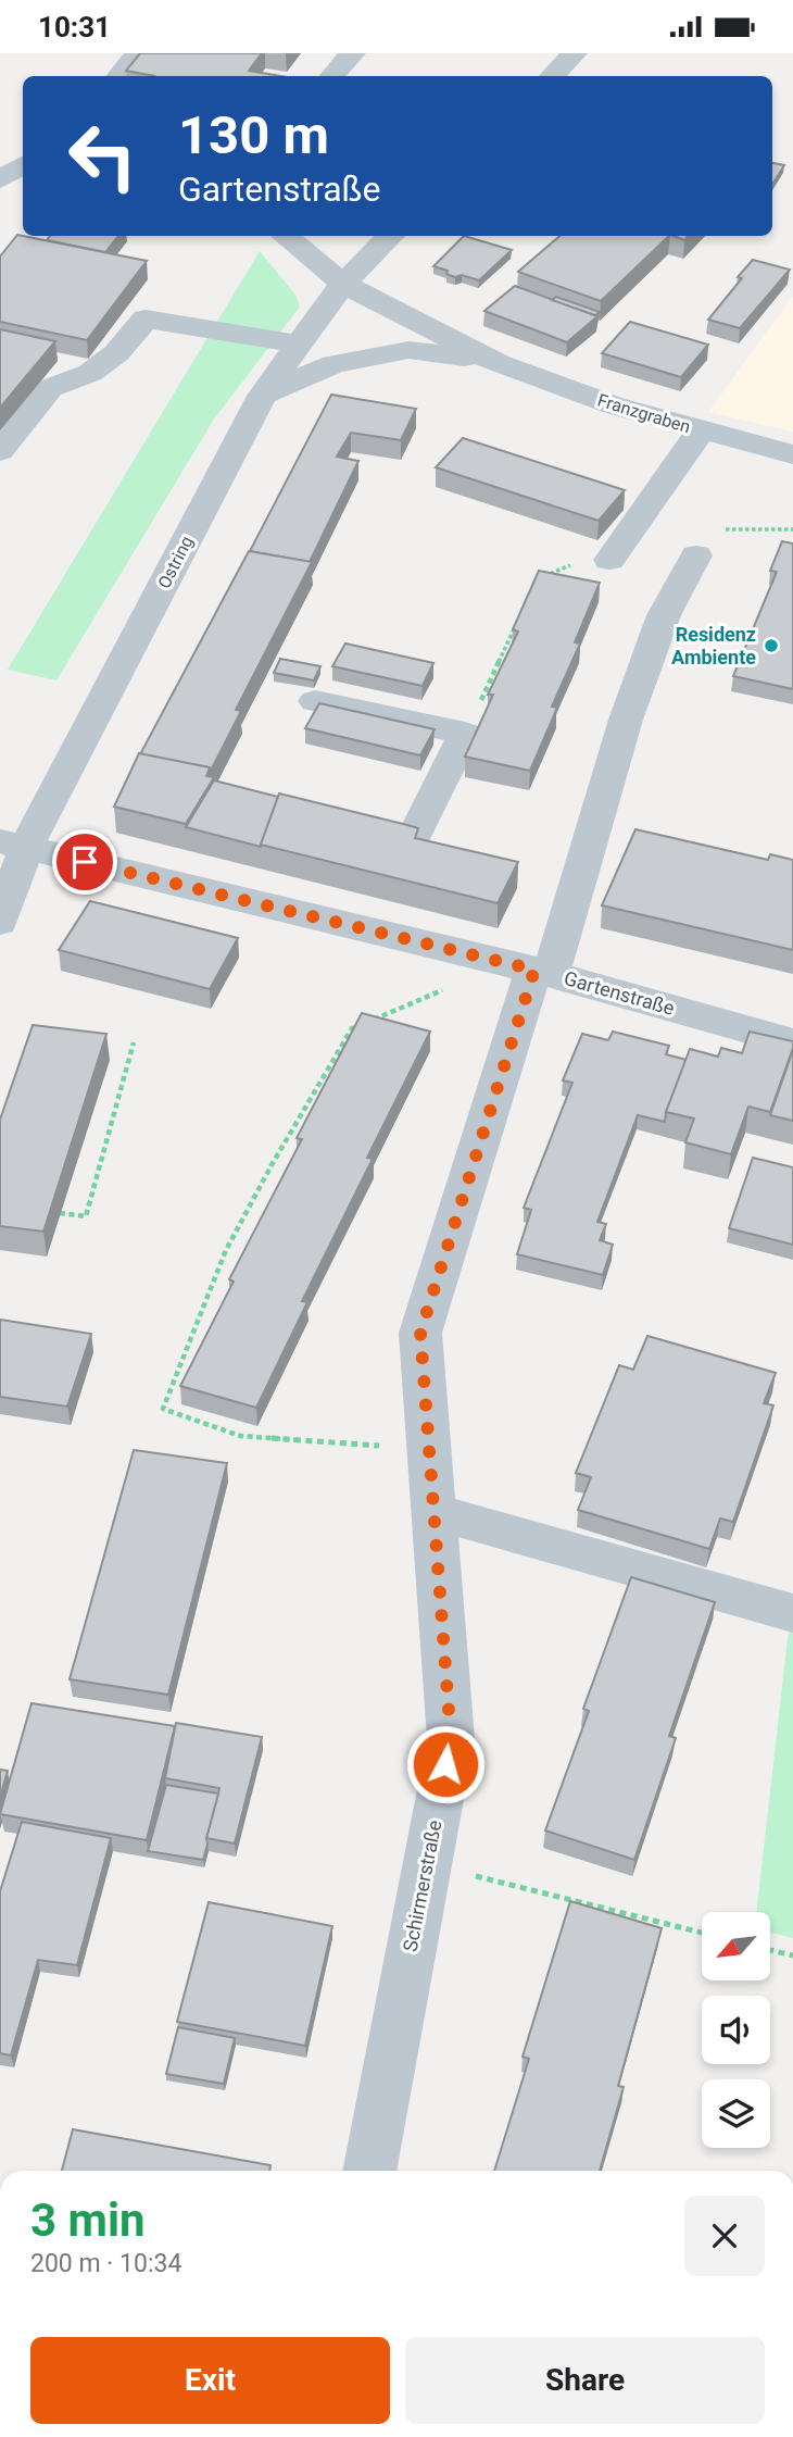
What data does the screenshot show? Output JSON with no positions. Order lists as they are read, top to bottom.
{
  "streets": {
    "street": [
      "Franzgraben",
      "Ostring",
      "Gartenstraße",
      "Schirmerstraße"
    ]
  },
  "crossings": [
    ["Franzgraben", "Ostring"],
    ["Ostring", "Gartenstraße"],
    ["Gartenstraße", "Schirmerstraße"]
  ],
  "places": ["Residenz Ambiente"],
  "north": "bottom left",
  "page": {
    "status": "10:31",
    "turn": ["130 m", "Gartenstraße"],
    "heading": ["3 min", "200 m · 10:34"],
    "buttons": ["Exit", "Share"]
  }
}
